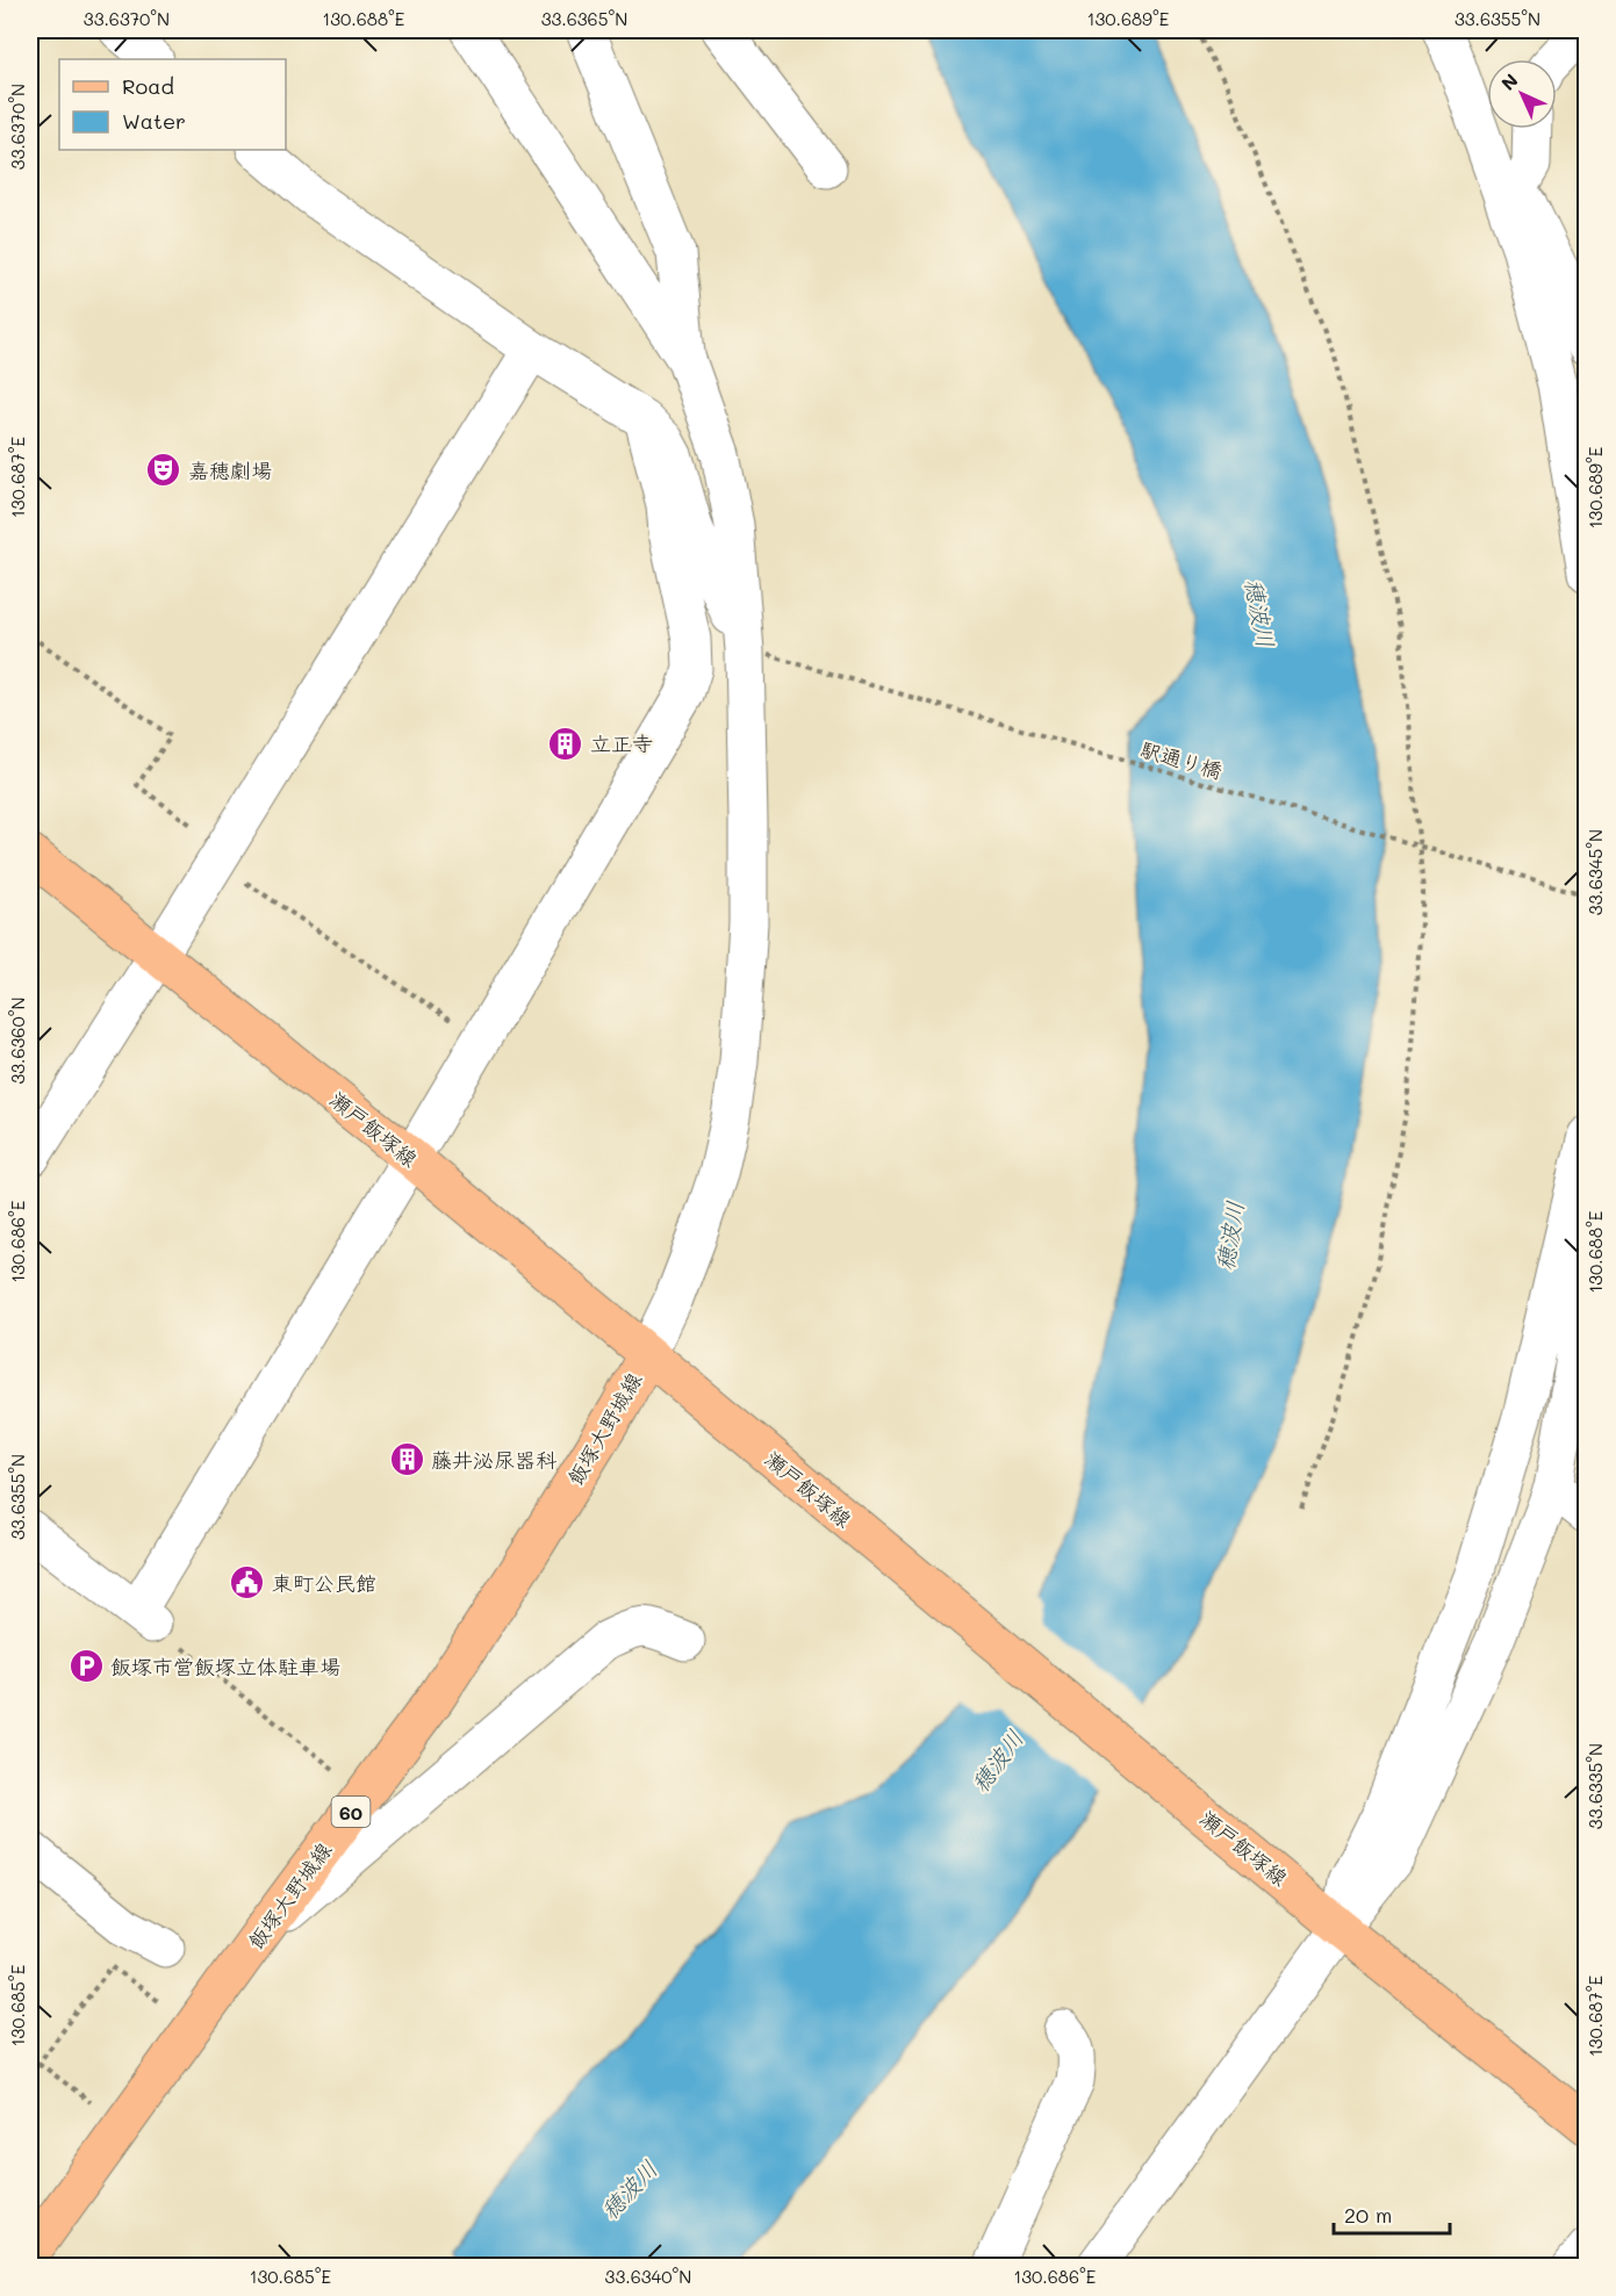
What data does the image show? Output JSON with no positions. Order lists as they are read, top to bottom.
{
  "streets": {
    "main road": ["瀬戸飯塚線", "飯塚大野城線", "60"],
    "path": ["駅通り橋"]
  },
  "crossings": [
    ["瀬戸飯塚線", "飯塚大野城線"]
  ],
  "water": ["穂波川"],
  "places": {
    "theatre": ["嘉穂劇場"],
    "building": ["立正寺", "藤井泌尿器科"],
    "public building": ["東町公民館"],
    "parking": ["飯塚市営飯塚立体駐車場"]
  },
  "legend": ["Road", "Water"],
  "scale_bar": "20 m",
  "north": "top left",
  "coordinates": [
    "33.6370°N",
    "130.688°E",
    "33.6365°N",
    "130.689°E",
    "33.6355°N",
    "130.687°E",
    "33.6345°N",
    "33.6360°N",
    "130.686°E",
    "33.6335°N",
    "130.685°E",
    "33.6340°N"
  ]
}
